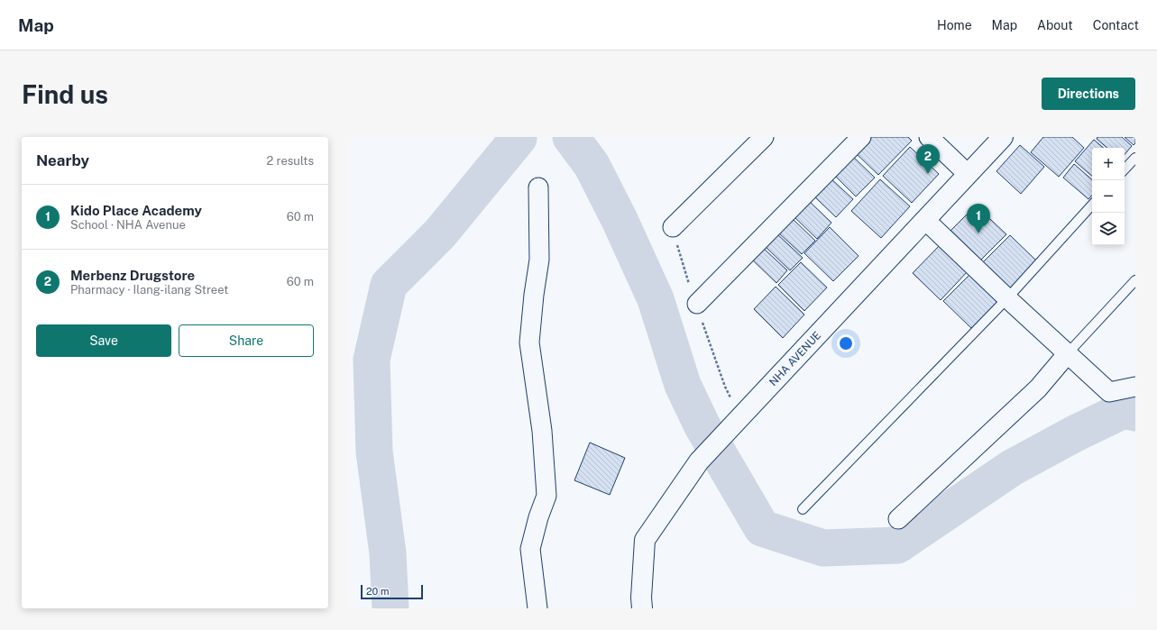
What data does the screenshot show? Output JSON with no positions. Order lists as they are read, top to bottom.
{
  "streets": {
    "street": ["NHA AVENUE"]
  },
  "scale_bar": "20 m",
  "page": {
    "header": "Map",
    "nav": [
      "Home",
      "Map",
      "About",
      "Contact"
    ],
    "buttons": [
      "Directions",
      ["Save", "Share"]
    ],
    "title": "Find us",
    "heading": ["Nearby", "2 results"],
    "pins": ["2", "1"],
    "map_buttons": ["+", "−"],
    "list": [
      {
        "mark": "1",
        "name": "Kido Place Academy",
        "note": "School · NHA Avenue",
        "value": "60 m"
      },
      {
        "mark": "2",
        "name": "Merbenz Drugstore",
        "note": "Pharmacy · Ilang-ilang Street",
        "value": "60 m"
      }
    ],
    "scale": "20 m"
  }
}
